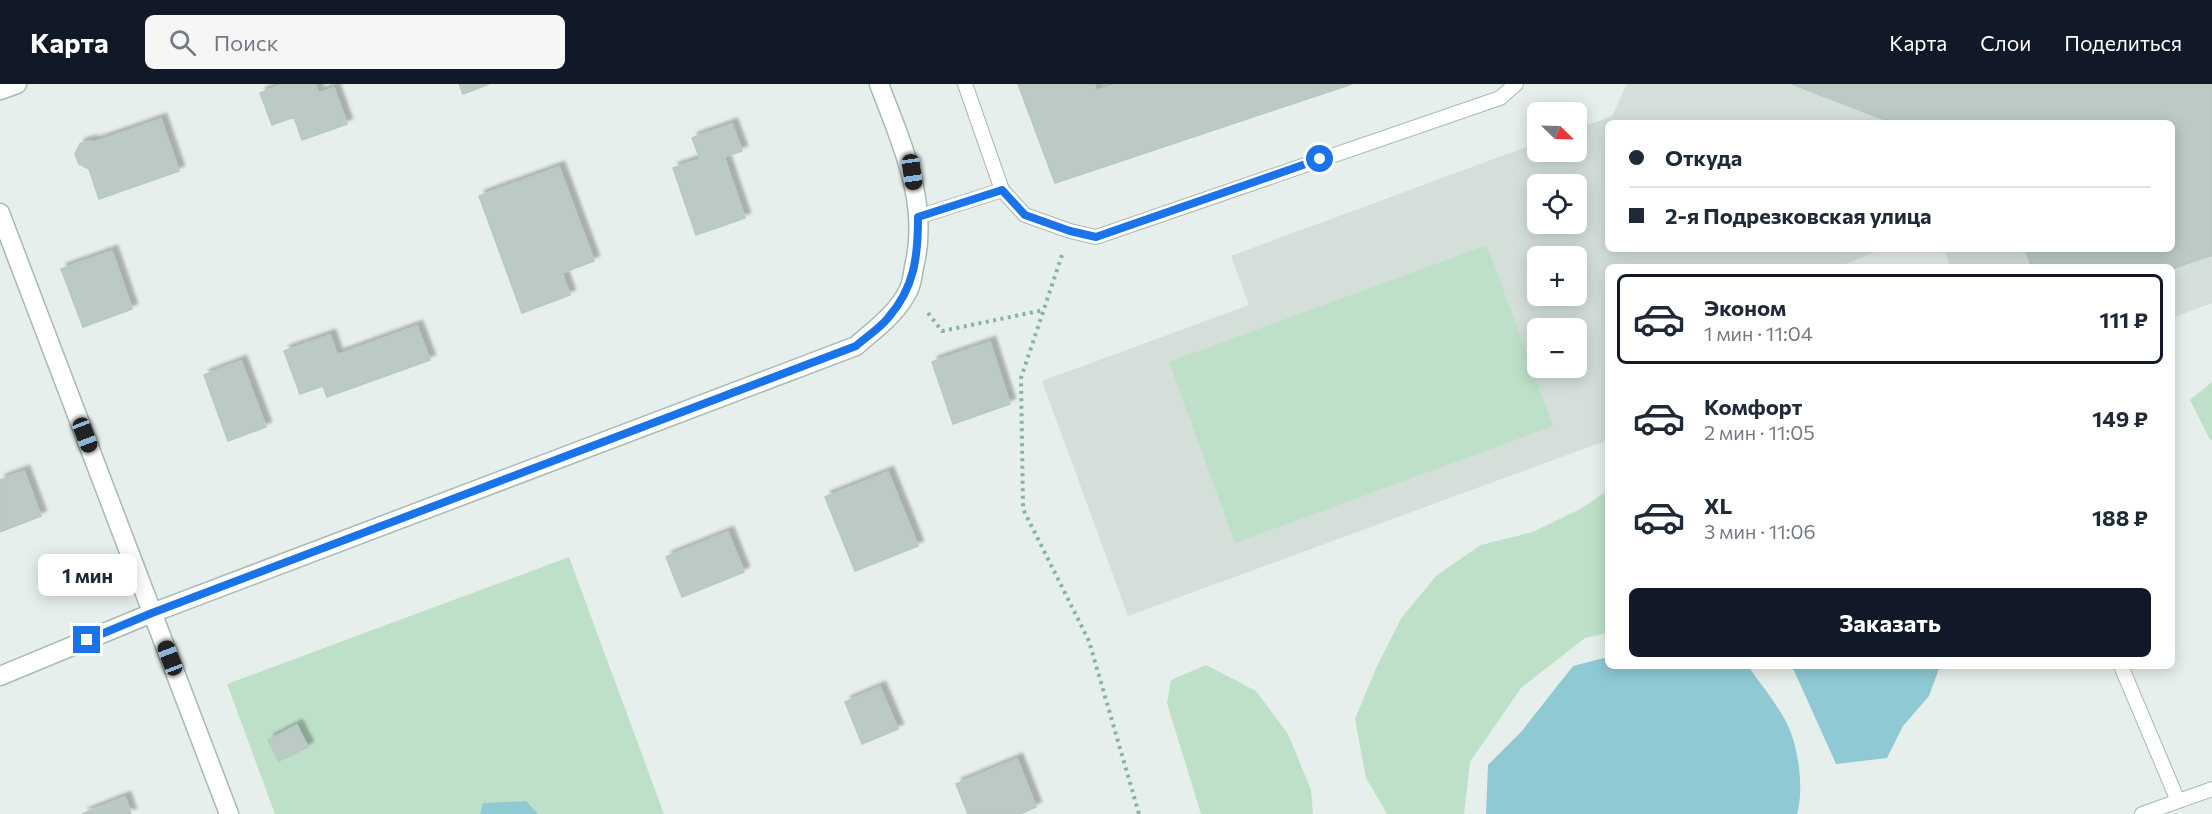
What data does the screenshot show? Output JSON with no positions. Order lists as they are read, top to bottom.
{
  "north": "bottom right",
  "page": {
    "header": "Карта",
    "search": "Поиск",
    "nav": ["Карта", "Слои", "Поделиться"],
    "map_buttons": ["+", "−"],
    "banner": ["Откуда", "2-я Подрезковская улица"],
    "list": [
      {
        "name": "Эконом",
        "note": "1 мин · 11:04",
        "value": "111 ₽"
      },
      {
        "name": "Комфорт",
        "note": "2 мин · 11:05",
        "value": "149 ₽"
      },
      {
        "name": "XL",
        "note": "3 мин · 11:06",
        "value": "188 ₽"
      }
    ],
    "bubble": "1 мин",
    "buttons": "Заказать"
  }
}
